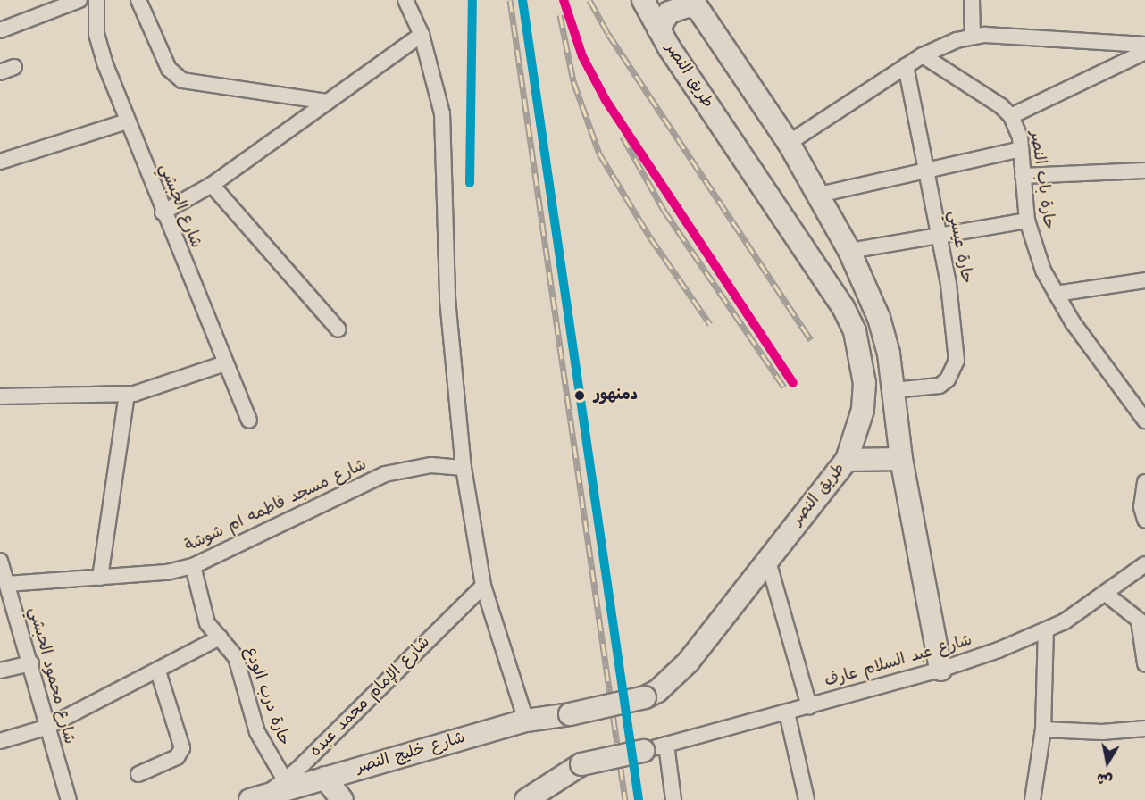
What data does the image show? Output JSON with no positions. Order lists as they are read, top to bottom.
{
  "streets": {
    "main road": ["طريق النصر", "شارع خليج النصر"],
    "street": [
      "حارة باب النصر",
      "شارع الحبشي",
      "حارة عيسي",
      "شارع مسجد فاطمه ام شوشة",
      "شارع عبد السلام عارف",
      "شارع محمود الحبشي",
      "حارة درب الودع",
      "شارع الإمام محمد عبده"
    ]
  },
  "crossings": [
    ["طريق النصر", "شارع خليج النصر"],
    ["شارع مسجد فاطمه ام شوشة", "شارع محمود الحبشي"],
    ["شارع مسجد فاطمه ام شوشة", "حارة درب الودع"],
    ["حارة درب الودع", "شارع الإمام محمد عبده"],
    ["حارة درب الودع", "شارع خليج النصر"],
    ["شارع الإمام محمد عبده", "شارع خليج النصر"]
  ],
  "places": ["دمنهور"],
  "north": "bottom"
}
